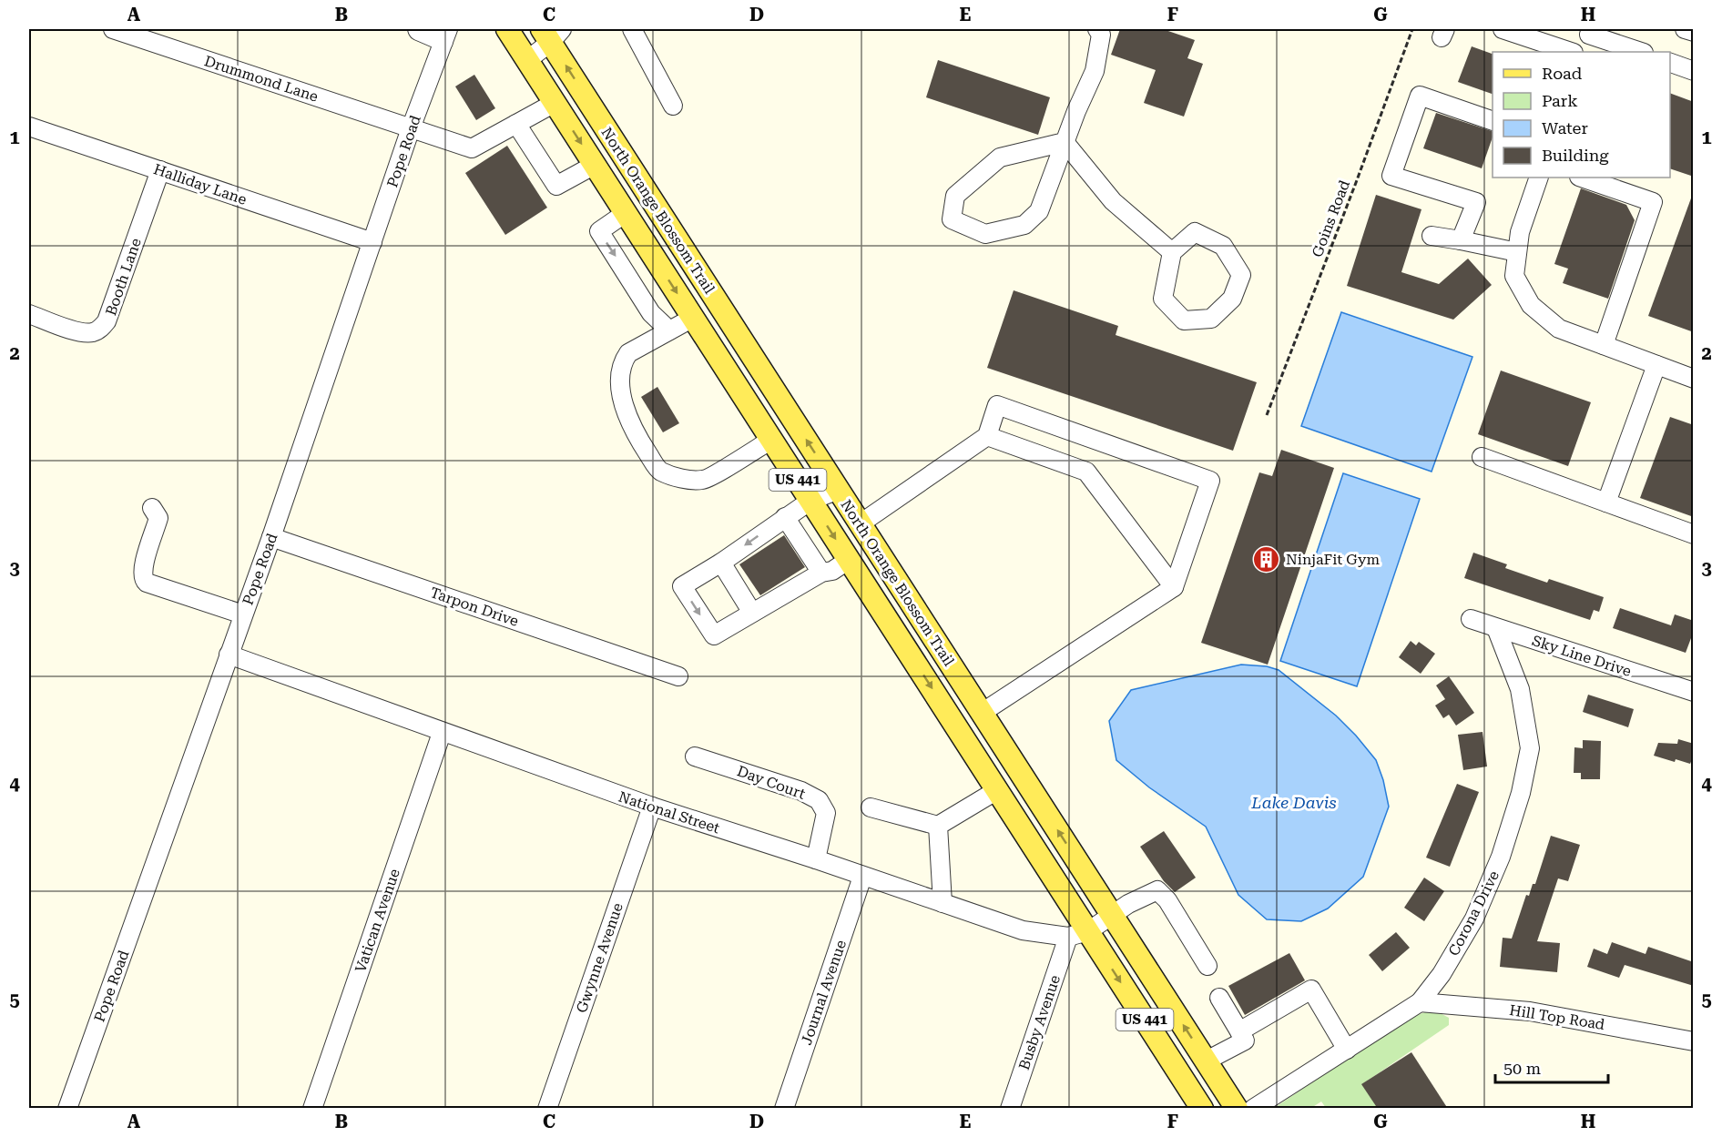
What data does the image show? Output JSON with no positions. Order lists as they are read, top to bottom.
{
  "streets": {
    "main road": ["North Orange Blossom Trail", "US 441"],
    "street": [
      "Drummond Lane",
      "Pope Road",
      "Halliday Lane",
      "Booth Lane",
      "Tarpon Drive",
      "Sky Line Drive",
      "Day Court",
      "National Street",
      "Corona Drive",
      "Vatican Avenue",
      "Gwynne Avenue",
      "Journal Avenue",
      "Hill Top Road",
      "Busby Avenue"
    ],
    "path": ["Goins Road"]
  },
  "crossings": [
    ["Drummond Lane", "Pope Road"],
    ["Drummond Lane", "North Orange Blossom Trail"],
    ["Pope Road", "Halliday Lane"],
    ["Pope Road", "Tarpon Drive"],
    ["Pope Road", "National Street"],
    ["Halliday Lane", "Booth Lane"],
    ["North Orange Blossom Trail", "National Street"],
    ["North Orange Blossom Trail", "Busby Avenue"],
    ["Sky Line Drive", "Corona Drive"],
    ["Day Court", "National Street"],
    ["National Street", "Vatican Avenue"],
    ["National Street", "Gwynne Avenue"],
    ["National Street", "Journal Avenue"],
    ["National Street", "Busby Avenue"],
    ["Corona Drive", "Hill Top Road"]
  ],
  "water": ["Lake Davis"],
  "places": {
    "building": ["NinjaFit Gym"]
  },
  "legend": [
    "Road",
    "Park",
    "Water",
    "Building"
  ],
  "scale_bar": "50 m",
  "grid": {
    "columns": [
      "A",
      "B",
      "C",
      "D",
      "E",
      "F",
      "G",
      "H"
    ],
    "rows": [
      "1",
      "2",
      "3",
      "4",
      "5"
    ]
  }
}
